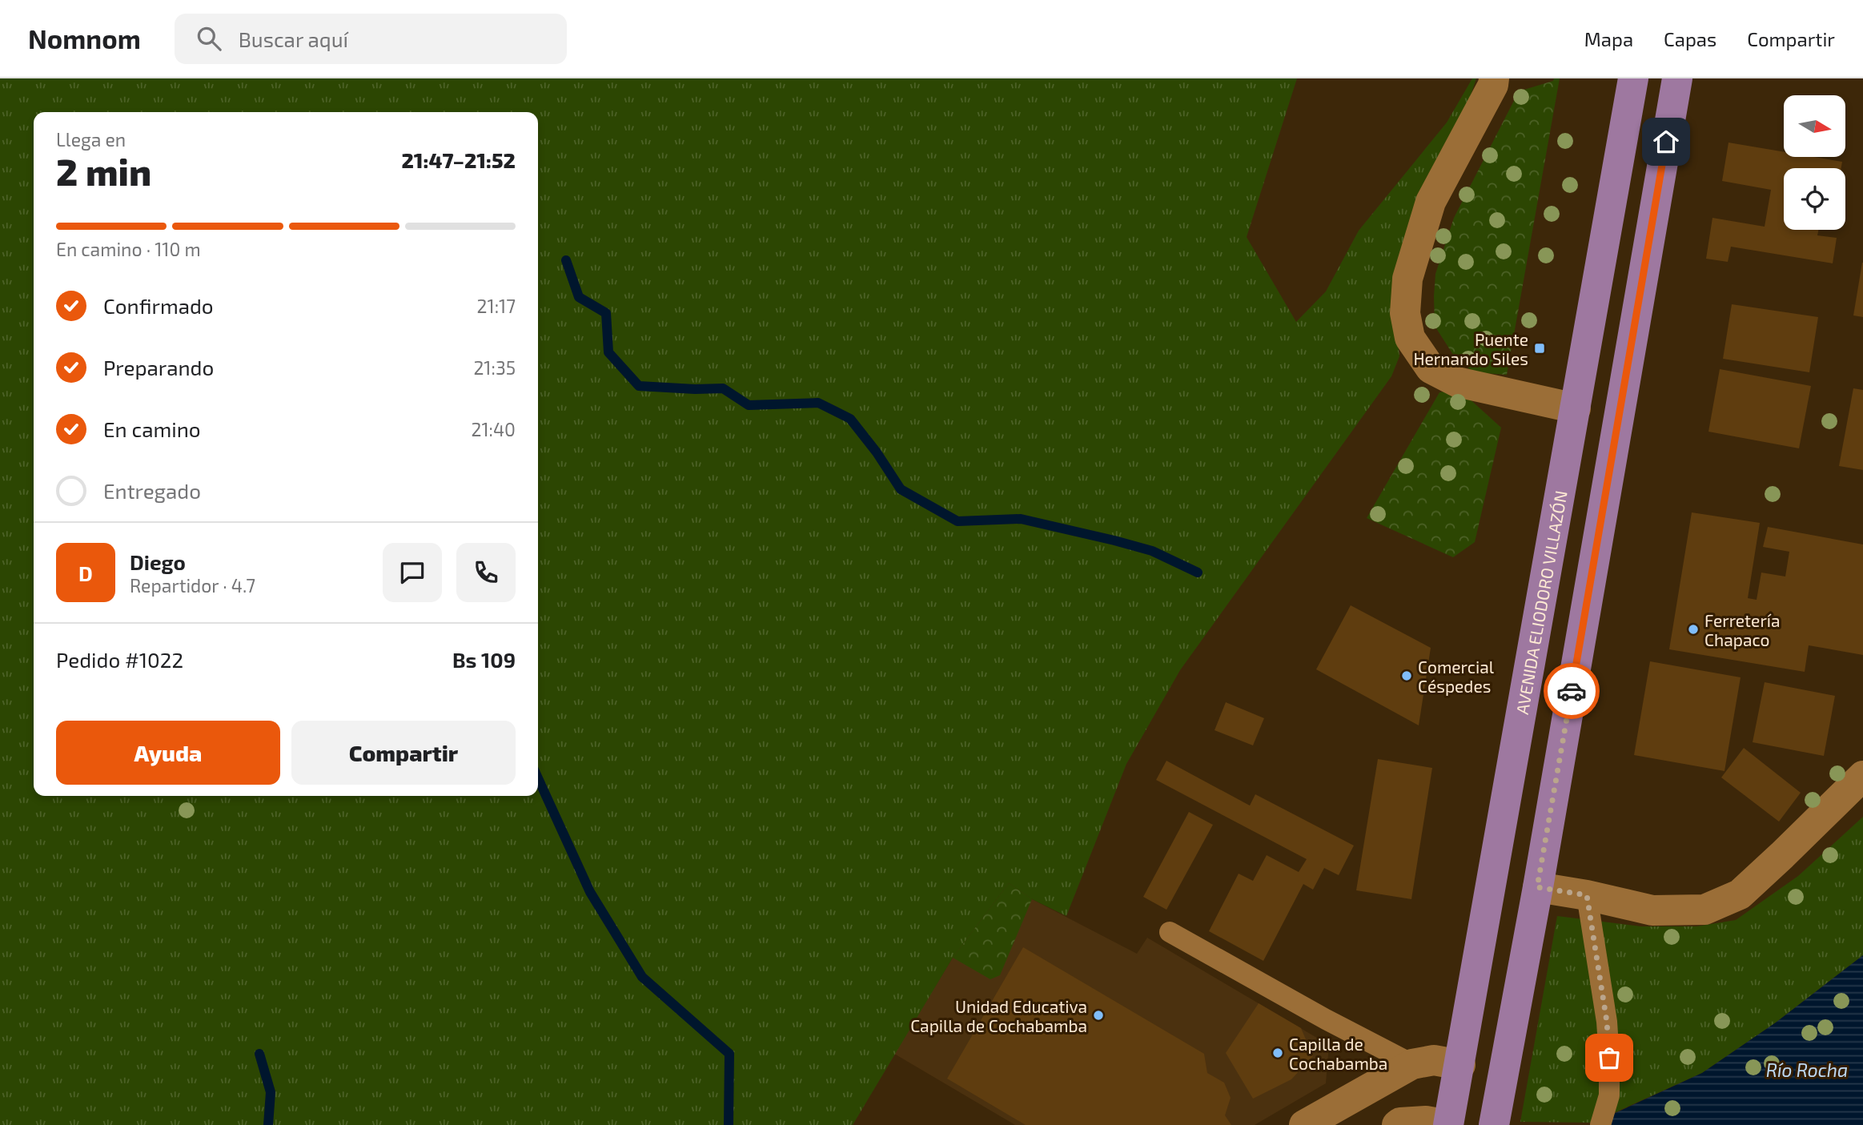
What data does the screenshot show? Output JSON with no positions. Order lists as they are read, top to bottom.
{
  "streets": {
    "highway": ["AVENIDA ELIODORO VILLAZÓN"]
  },
  "water": ["Río Rocha"],
  "places": {
    "transit": ["Puente Hernando Siles"],
    "other": [
      "Ferretería Chapaco",
      "Comercial Céspedes",
      "Unidad Educativa Capilla de Cochabamba",
      "Capilla de Cochabamba"
    ]
  },
  "north": "right",
  "page": {
    "header": "Nomnom",
    "search": "Buscar aquí",
    "nav": ["Mapa", "Capas", "Compartir"],
    "heading": ["2 min", "Llega en", "21:47–21:52"],
    "panel": [
      "Diego",
      "Repartidor · 4.7",
      "Pedido #1022",
      "Bs 109"
    ],
    "bar": "En camino · 110 m",
    "list": [
      ["Confirmado", "21:17"],
      ["Preparando", "21:35"],
      ["En camino", "21:40"],
      "Entregado"
    ],
    "round": "D",
    "buttons": ["Ayuda", "Compartir"]
  }
}
